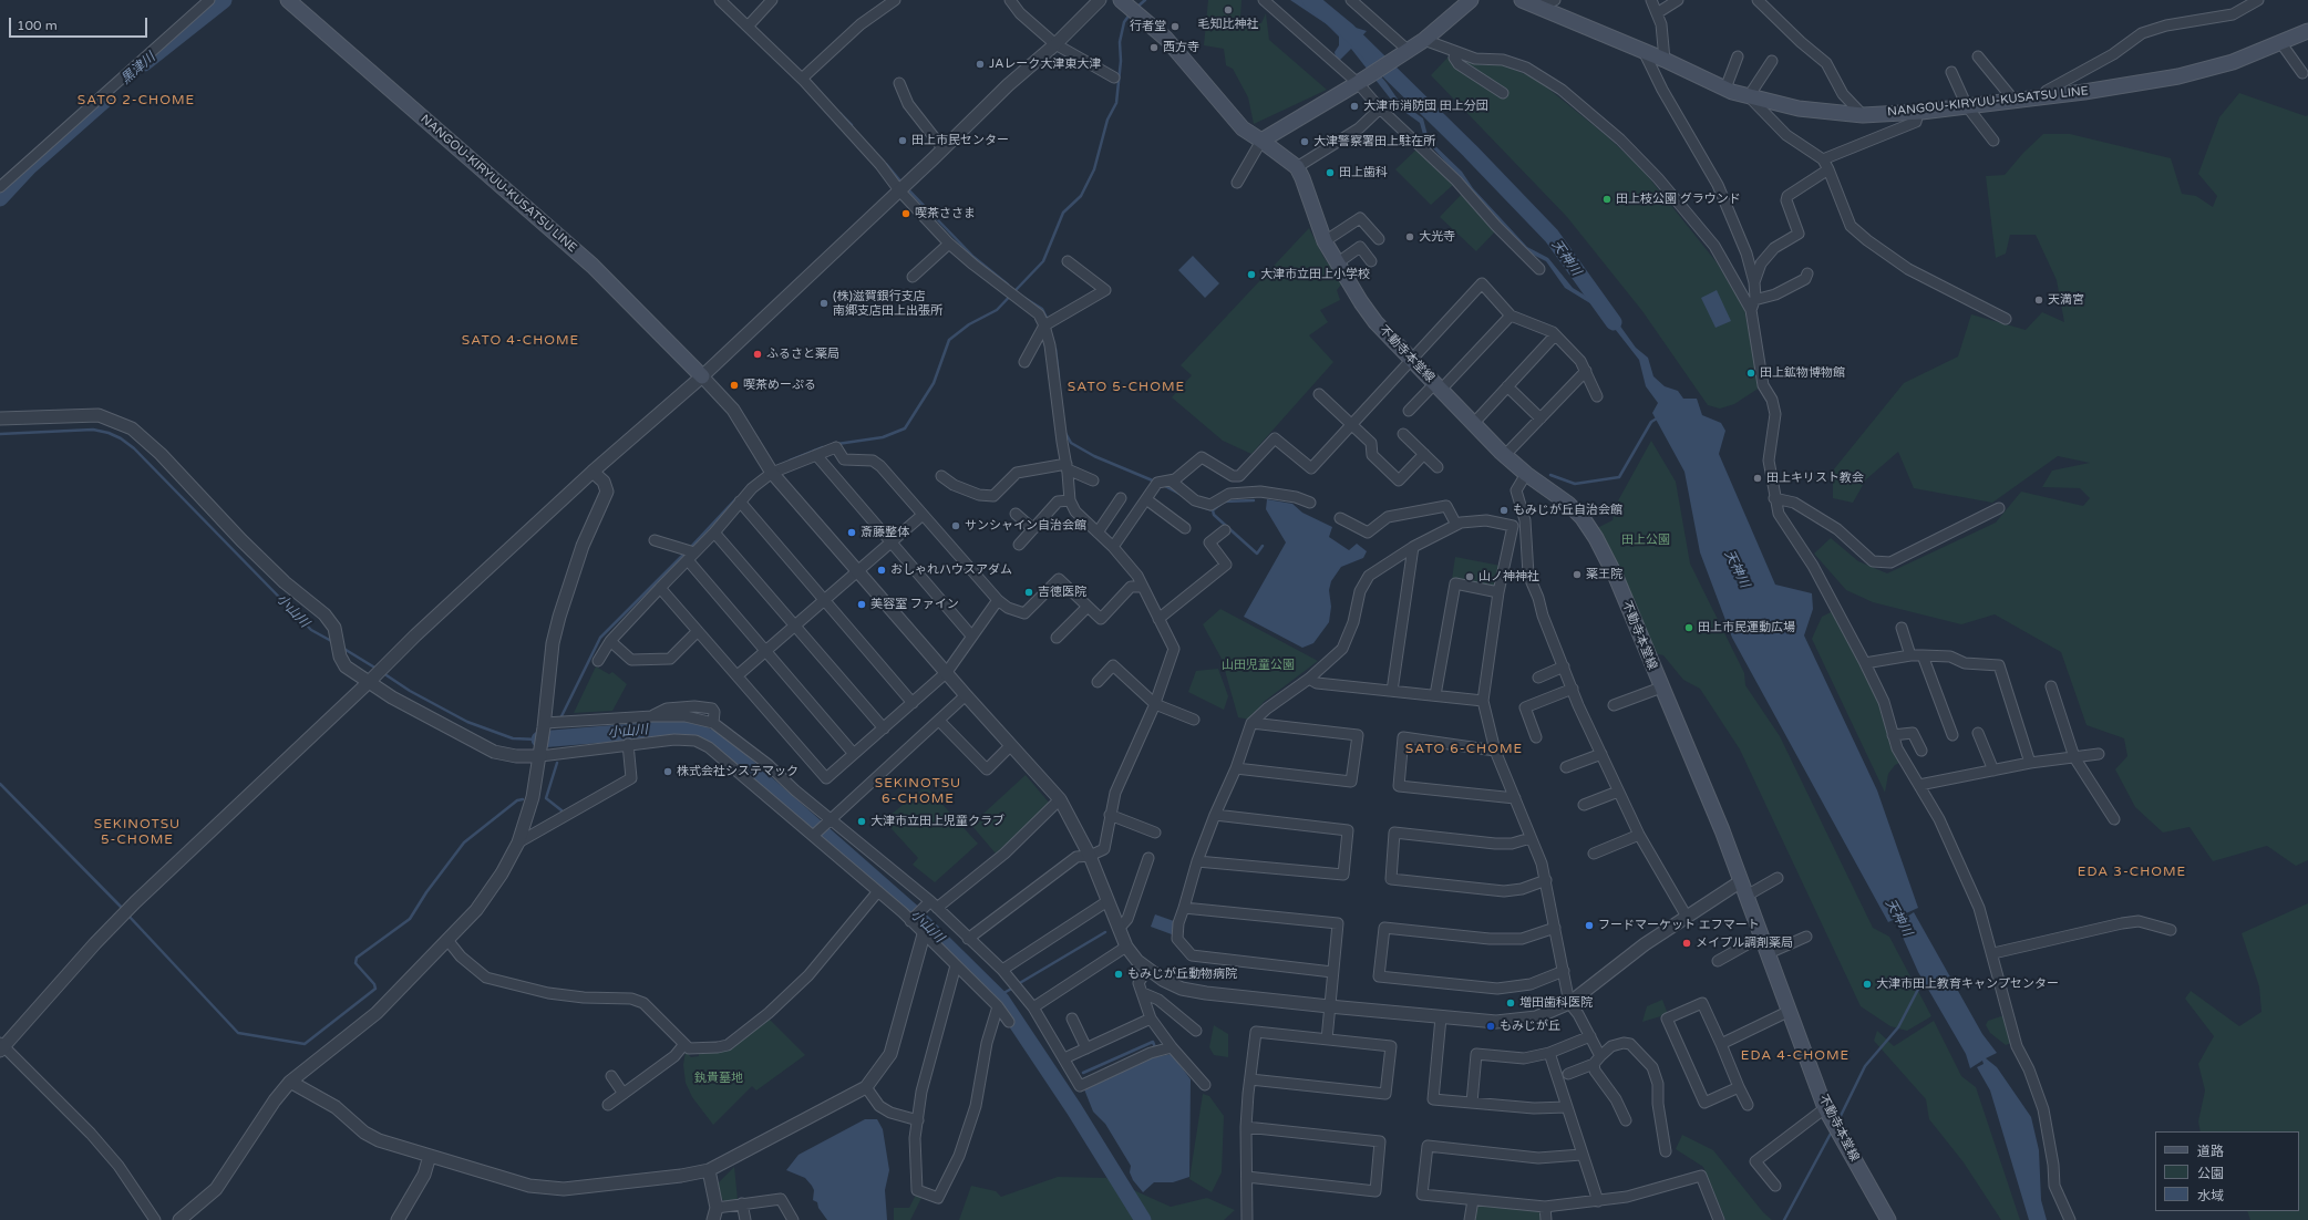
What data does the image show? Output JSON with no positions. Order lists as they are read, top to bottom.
{
  "streets": {
    "main road": ["NANGOU-KIRYUU-KUSATSU LINE", "不動寺本堂線"]
  },
  "districts": [
    "SATO 2-CHOME",
    "SATO 4-CHOME",
    "SATO 5-CHOME",
    "SATO 6-CHOME",
    "SEKINOTSU 6-CHOME",
    "SEKINOTSU 5-CHOME",
    "EDA 3-CHOME",
    "EDA 4-CHOME"
  ],
  "water": ["黒津川", "天神川", "小山川"],
  "parks": ["田上公園", "山田児童公園", "釻貴墓地"],
  "places": [
    "毛知比神社",
    "行者堂",
    "西方寺",
    "JAレーク大津東大津",
    "大津市消防団 田上分団",
    "田上市民センター",
    "大津警察署田上駐在所",
    "田上歯科",
    "田上枝公園 グラウンド",
    "喫茶ささま",
    "大光寺",
    "大津市立田上小学校",
    "天満宮",
    "(株)滋賀銀行支店 南郷支店田上出張所",
    "ふるさと薬局",
    "田上鉱物博物館",
    "喫茶めーぷる",
    "田上キリスト教会",
    "もみじが丘自治会館",
    "サンシャイン自治会館",
    "斎藤整体",
    "おしゃれハウスアダム",
    "薬王院",
    "山ノ神神社",
    "吉徳医院",
    "美容室 ファイン",
    "田上市民運動広場",
    "株式会社システマック",
    "大津市立田上児童クラブ",
    "フードマーケット エフマート",
    "メイプル調剤薬局",
    "もみじが丘動物病院",
    "大津市田上教育キャンプセンター",
    "増田歯科医院",
    "もみじが丘"
  ],
  "legend": ["道路", "公園", "水域"],
  "scale_bar": "100 m"
}
